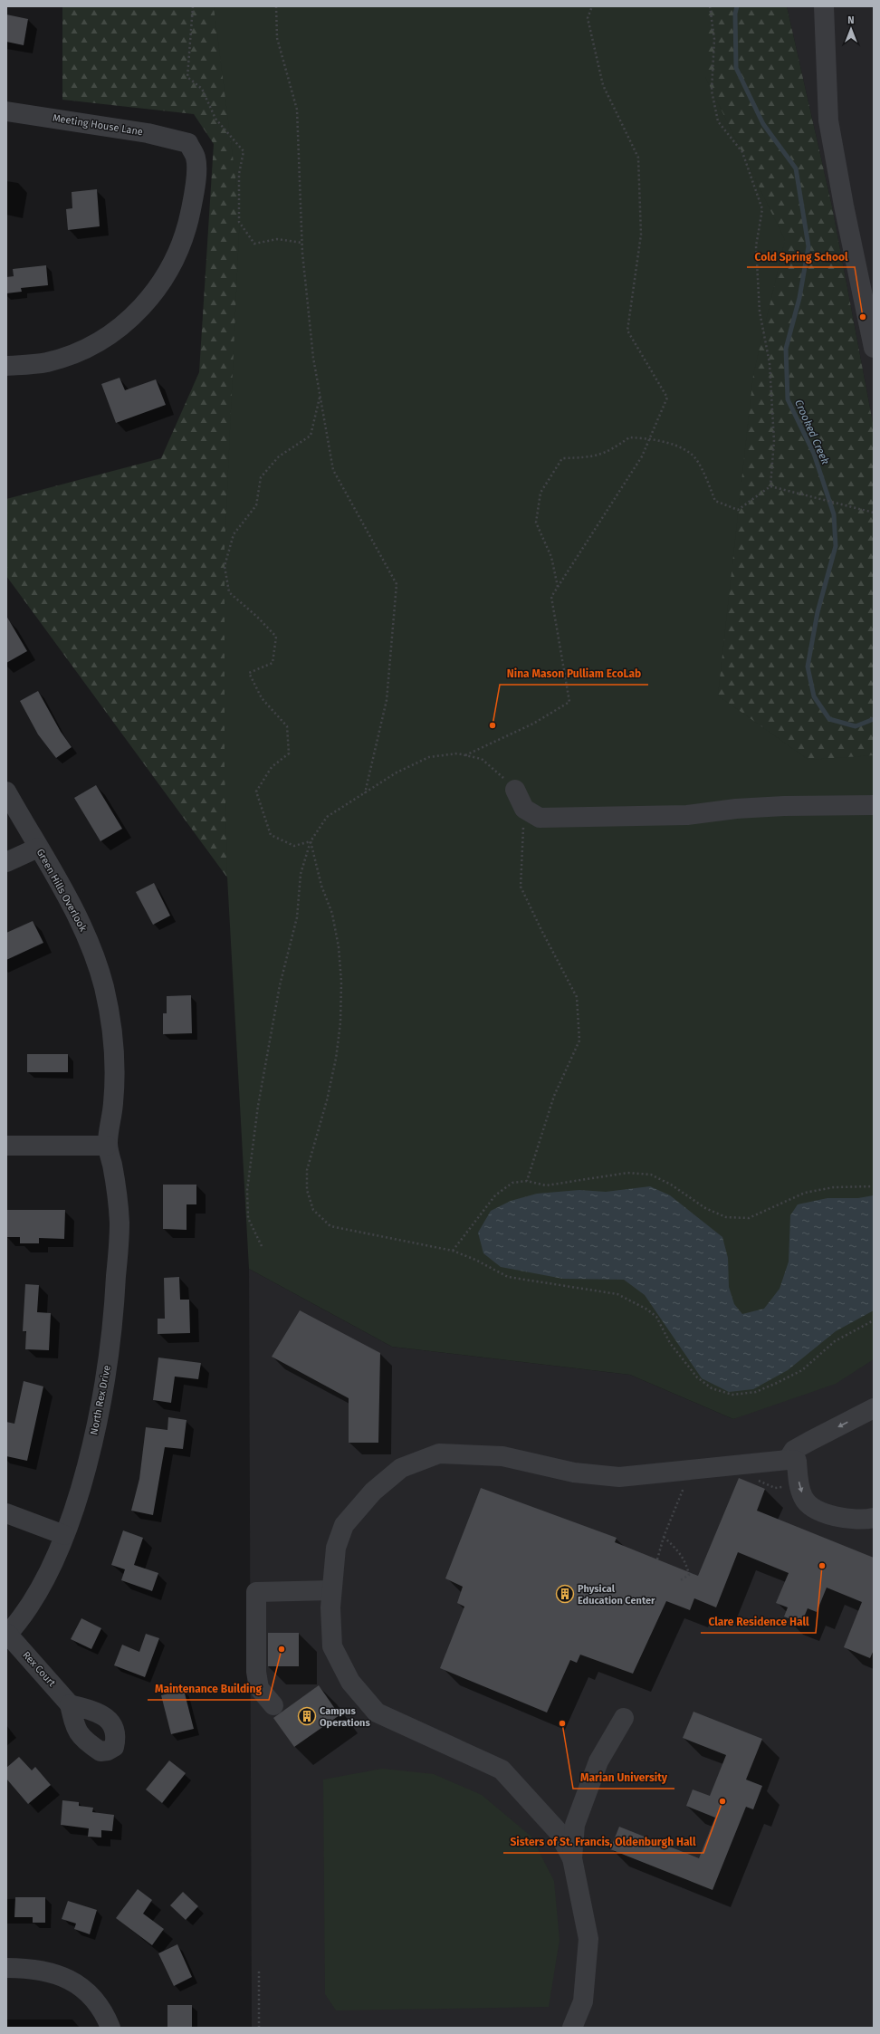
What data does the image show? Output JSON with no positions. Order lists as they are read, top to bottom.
{
  "streets": {
    "street": [
      "Meeting House Lane",
      "Green Hills Overlook",
      "North Rex Drive",
      "Rex Court"
    ]
  },
  "crossings": [
    ["Green Hills Overlook", "North Rex Drive"],
    ["North Rex Drive", "Rex Court"]
  ],
  "water": ["Crooked Creek"],
  "places": {
    "other": [
      "Cold Spring School",
      "Nina Mason Pulliam EcoLab",
      "Clare Residence Hall",
      "Maintenance Building",
      "Marian University",
      "Sisters of St. Francis, Oldenburgh Hall"
    ],
    "building": ["Physical Education Center", "Campus Operations"]
  },
  "north": "top"
}
